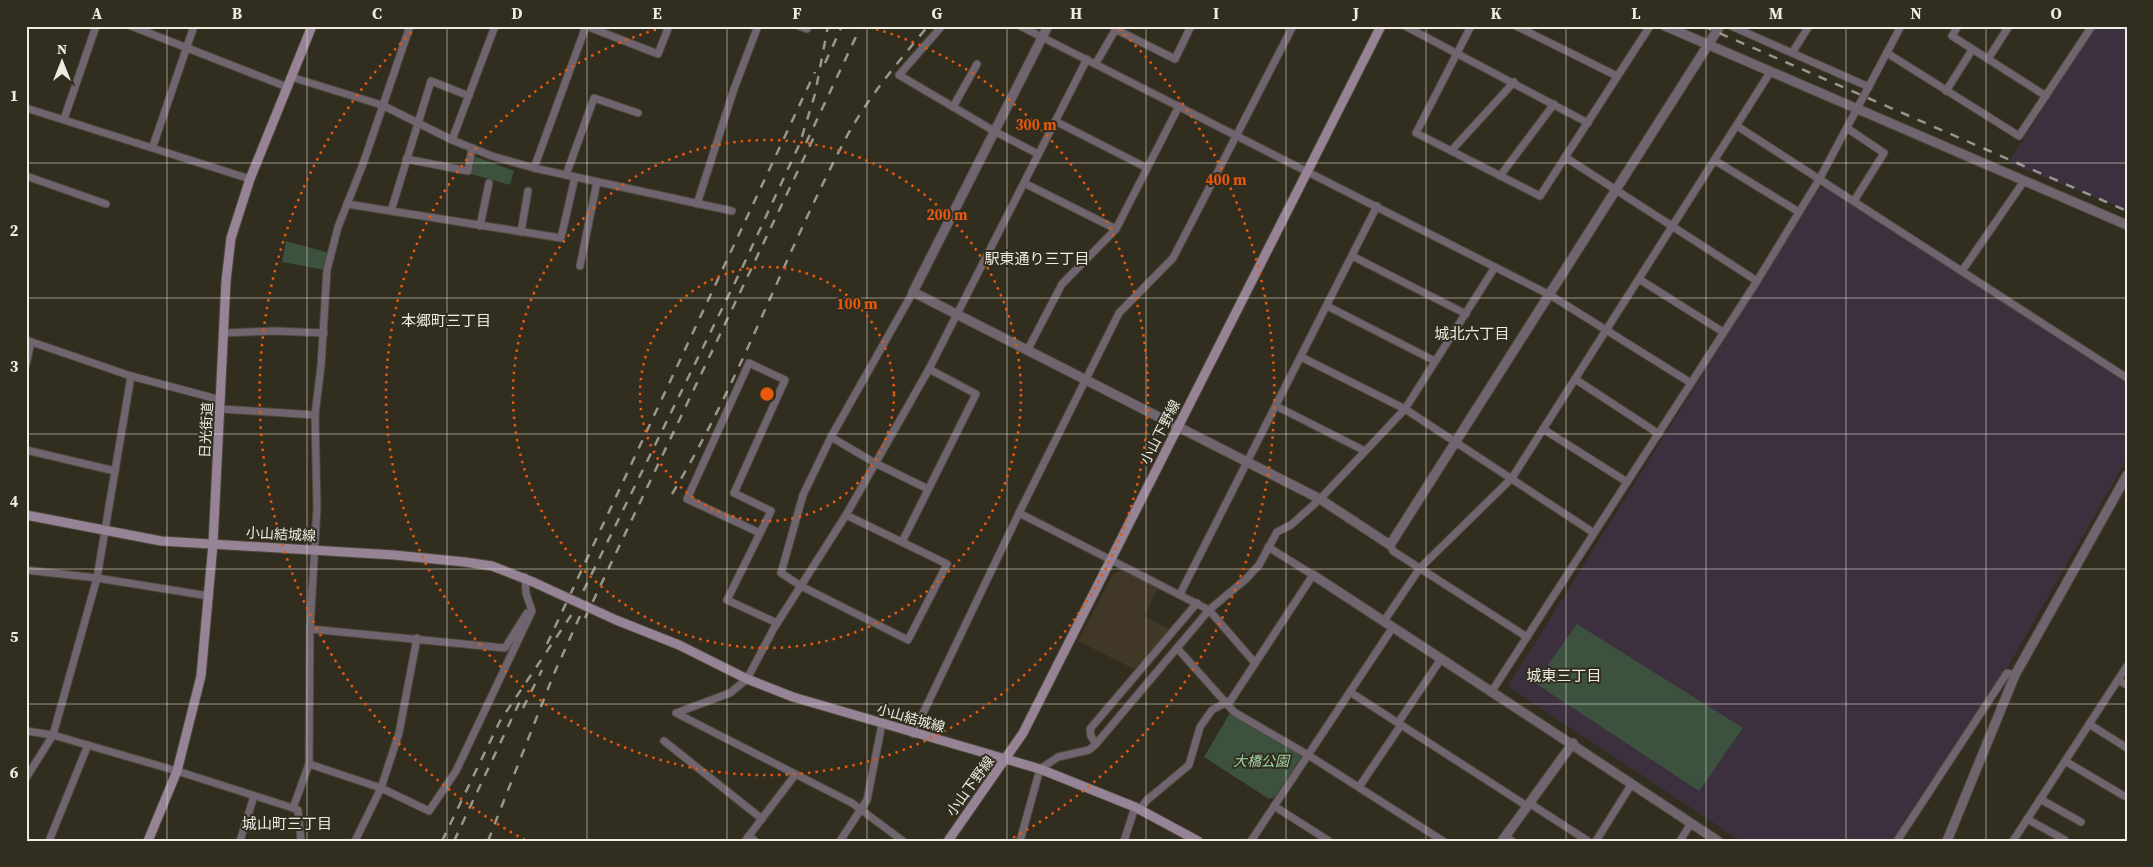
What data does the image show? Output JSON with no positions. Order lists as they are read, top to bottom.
{
  "streets": {
    "main road": ["日光街道", "小山下野線", "小山結城線"]
  },
  "crossings": [
    ["日光街道", "小山結城線"],
    ["小山下野線", "小山結城線"]
  ],
  "districts": [
    "駅東通り三丁目",
    "本郷町三丁目",
    "城北六丁目",
    "城東三丁目",
    "城山町三丁目"
  ],
  "parks": ["大橋公園"],
  "north": "top",
  "grid": {
    "columns": [
      "A",
      "B",
      "C",
      "D",
      "E",
      "F",
      "G",
      "H",
      "I",
      "J",
      "K",
      "L",
      "M",
      "N",
      "O"
    ],
    "rows": [
      "1",
      "2",
      "3",
      "4",
      "5",
      "6"
    ]
  },
  "rings": [
    "300 m",
    "400 m",
    "200 m",
    "100 m"
  ]
}
